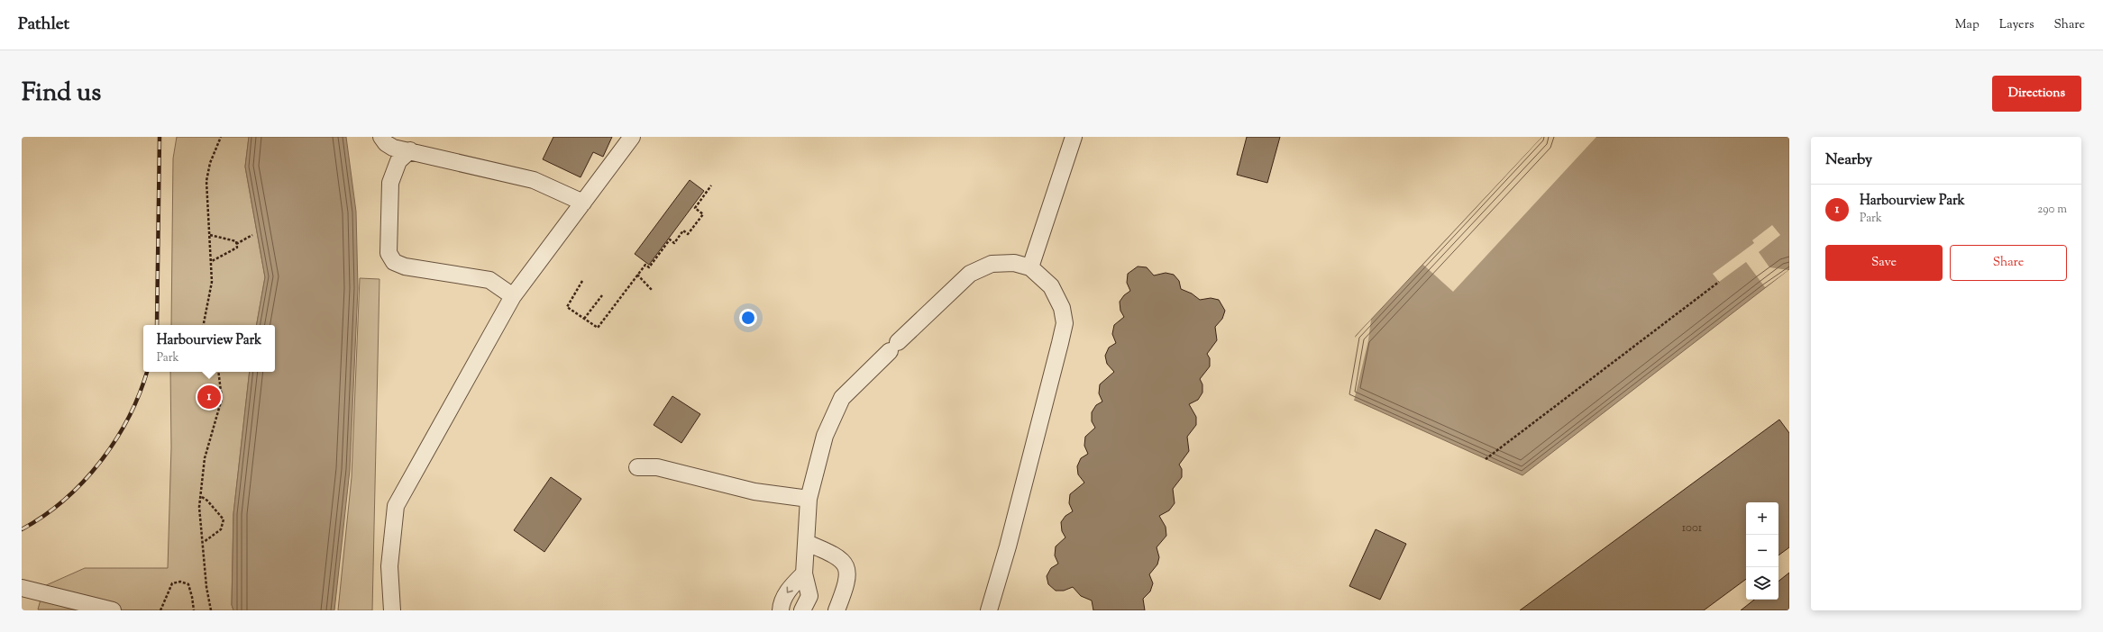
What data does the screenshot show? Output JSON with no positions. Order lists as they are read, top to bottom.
{
  "house_numbers": ["1001"],
  "page": {
    "header": "Pathlet",
    "nav": ["Map", "Layers", "Share"],
    "title": "Find us",
    "buttons": [
      "Directions",
      ["Save", "Share"]
    ],
    "heading": "Nearby",
    "list": [
      {
        "mark": "1",
        "name": "Harbourview Park",
        "note": "Park",
        "value": "290 m"
      }
    ],
    "popup": ["Harbourview Park", "Park"],
    "pins": "1",
    "map_buttons": ["+", "−"]
  }
}
